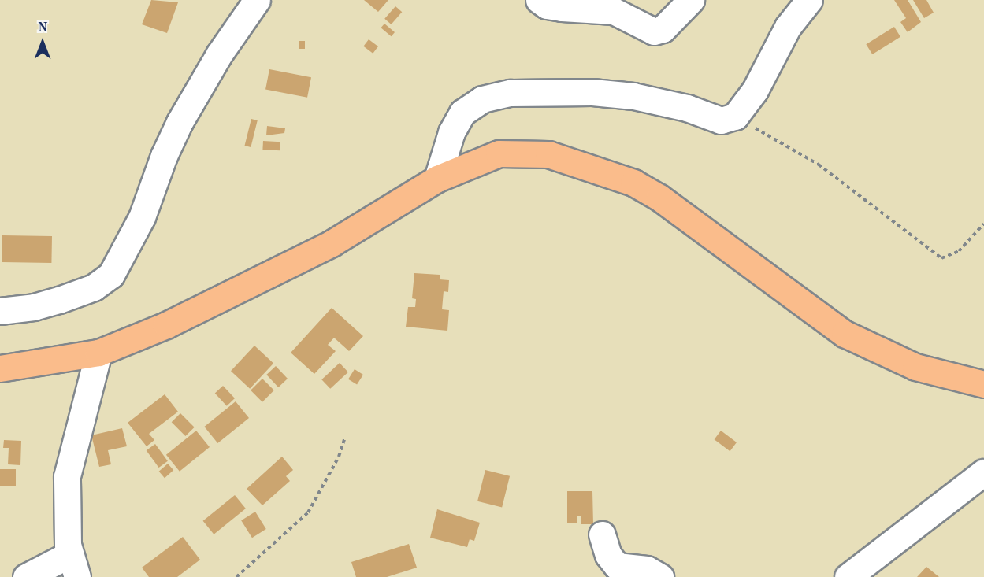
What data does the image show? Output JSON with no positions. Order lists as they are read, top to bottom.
{
  "north": "top"
}
